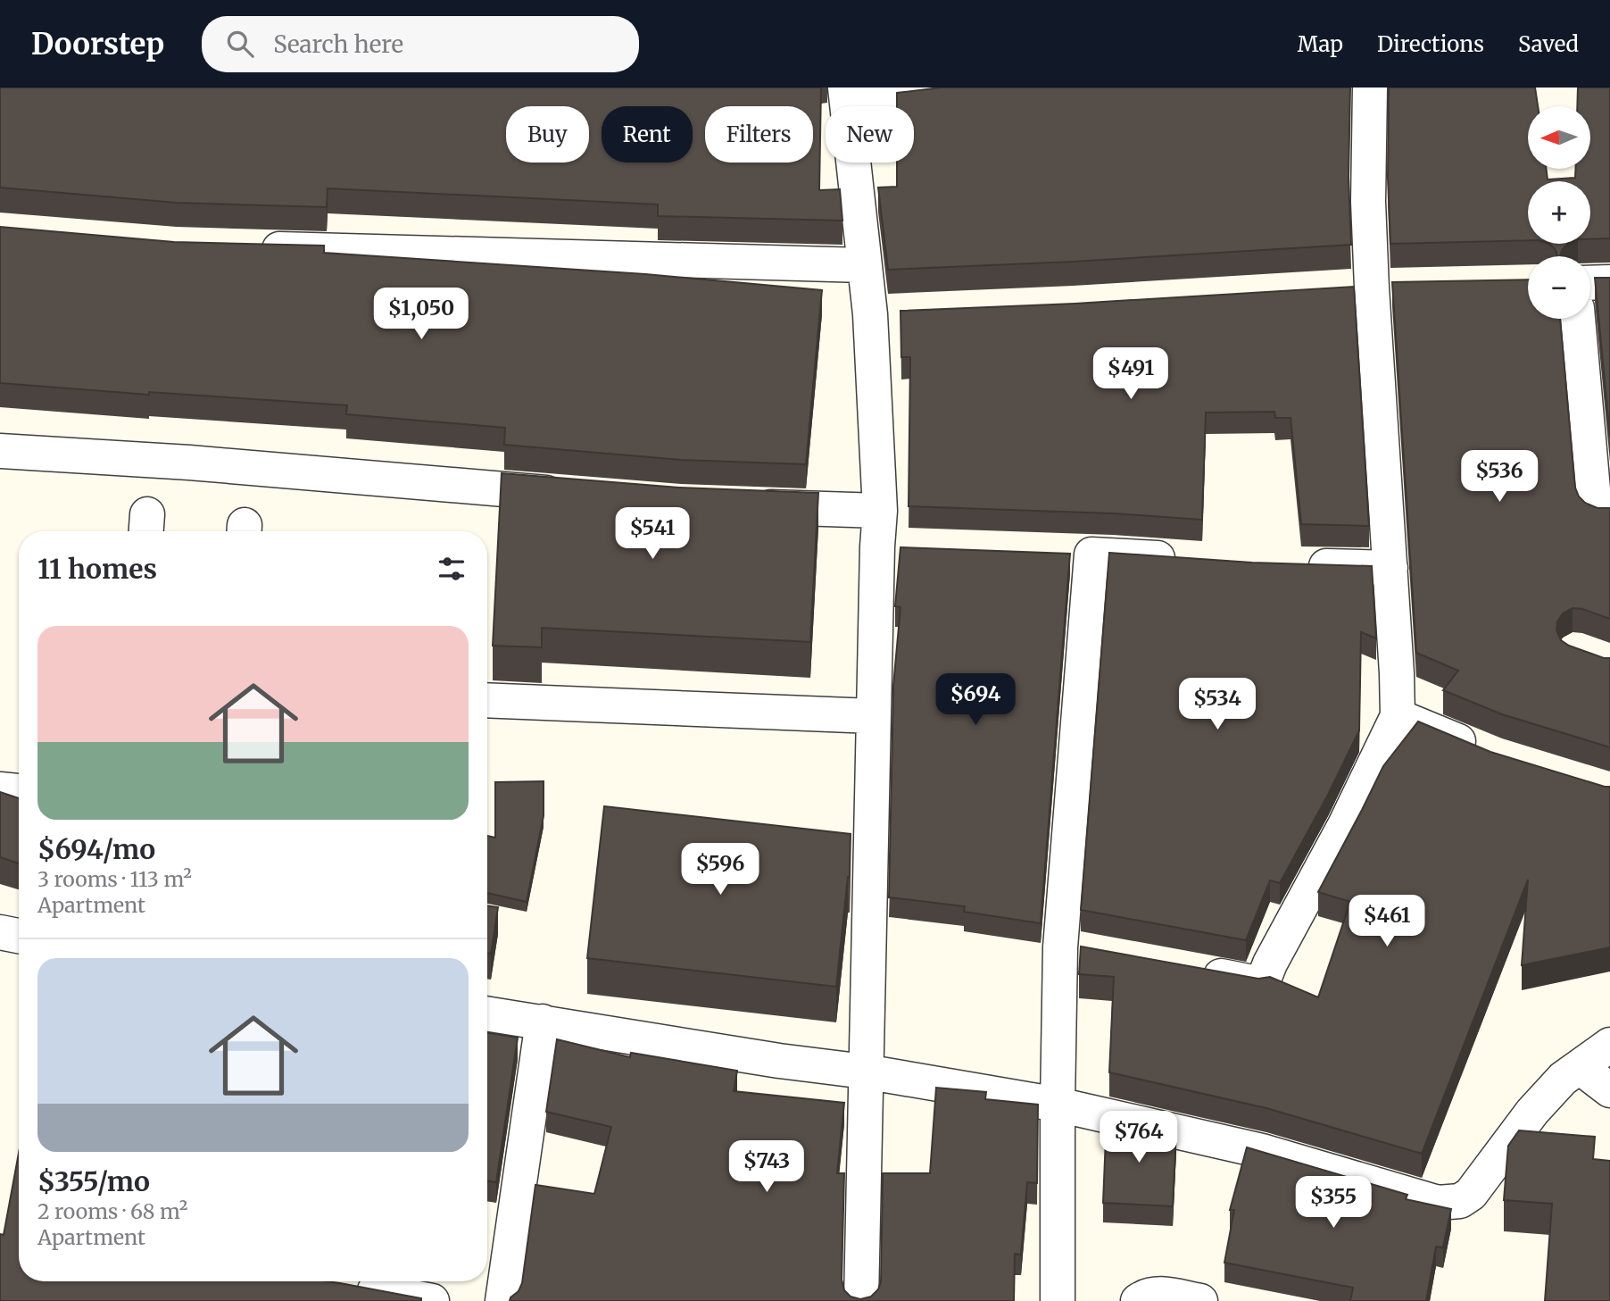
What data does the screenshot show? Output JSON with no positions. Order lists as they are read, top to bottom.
{
  "north": "left",
  "page": {
    "header": "Doorstep",
    "search": "Search here",
    "nav": ["Map", "Directions", "Saved"],
    "map_buttons": ["+", "−"],
    "chip": [
      "Buy",
      "Rent",
      "Filters",
      "New"
    ],
    "price": [
      "$1,050",
      "$491",
      "$536",
      "$541",
      "$694",
      "$534",
      "$596",
      "$461",
      "$764",
      "$743",
      "$355"
    ],
    "heading": "11 homes",
    "list": [
      {
        "name": "$694/mo",
        "note": "3 rooms · 113 m² · Apartment"
      },
      {
        "name": "$355/mo",
        "note": "2 rooms · 68 m² · Apartment"
      }
    ]
  }
}
